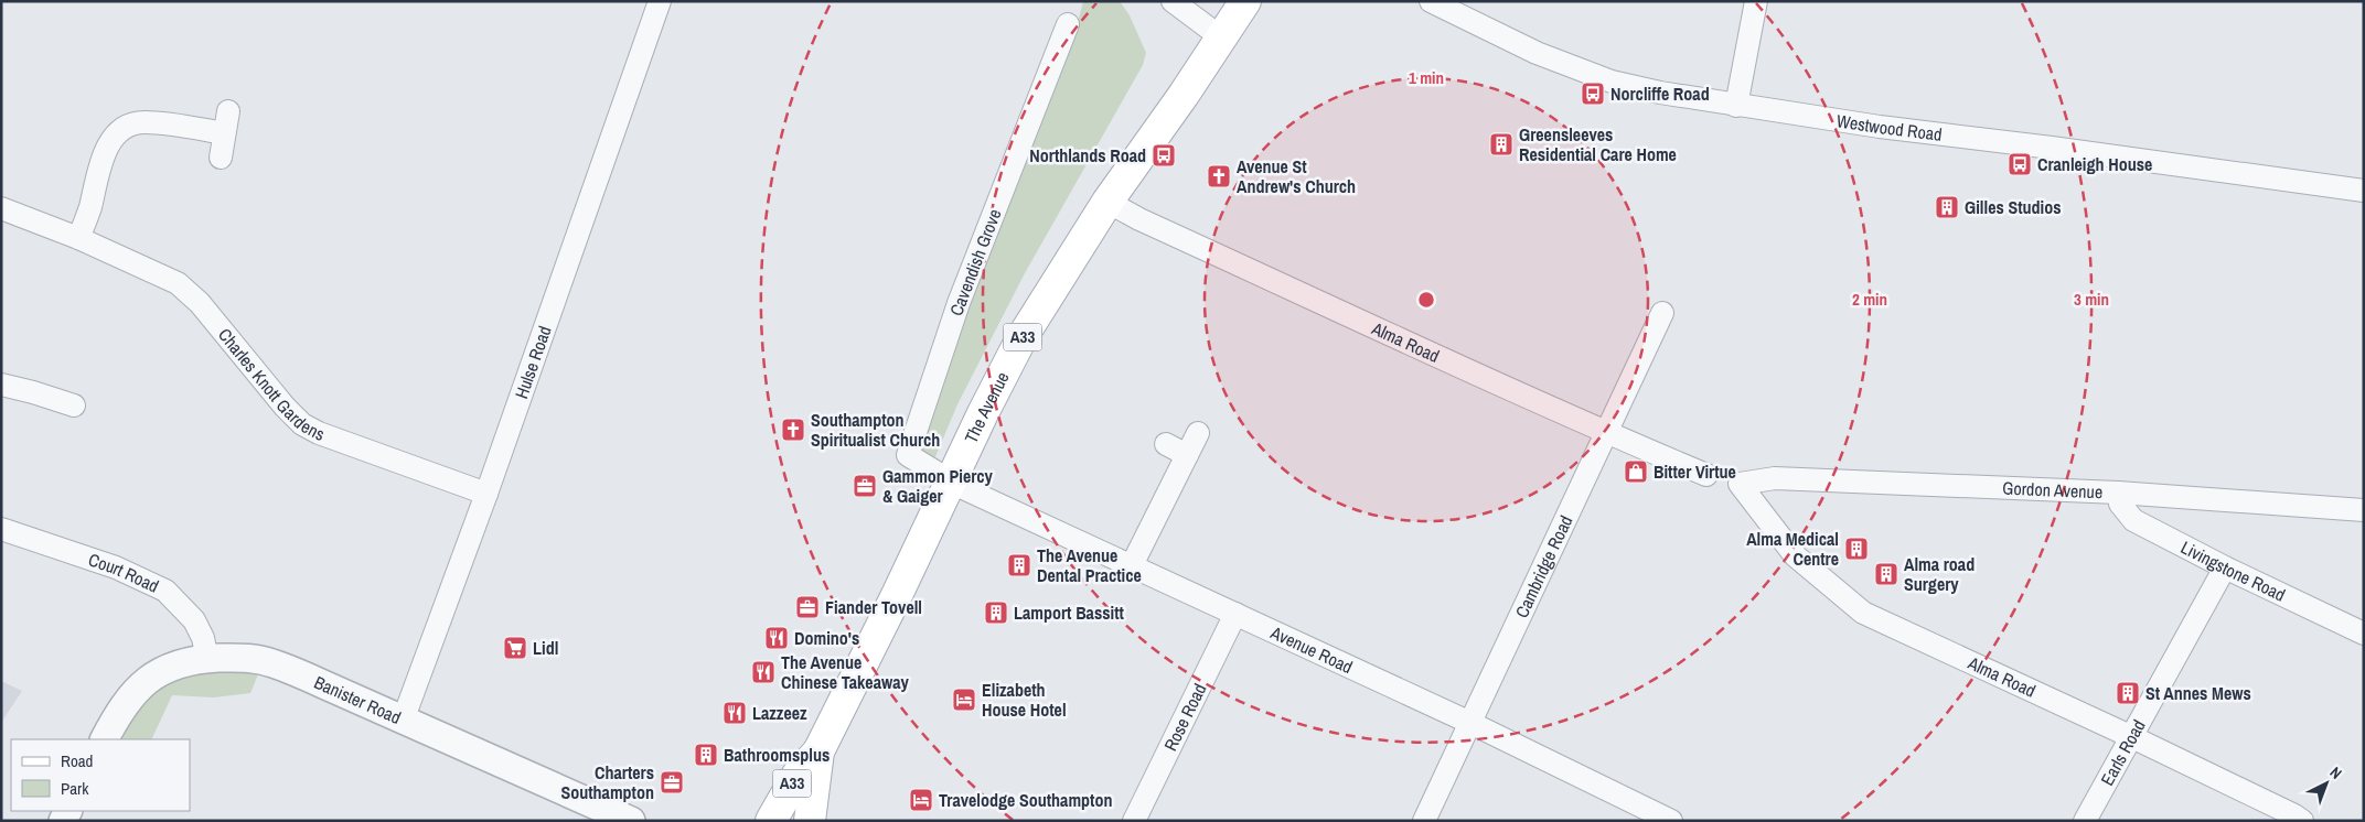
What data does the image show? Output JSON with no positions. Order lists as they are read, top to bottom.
{
  "streets": {
    "main road": ["A33", "The Avenue"],
    "street": [
      "Westwood Road",
      "Cavendish Grove",
      "Alma Road",
      "Hulse Road",
      "Charles Knott Gardens",
      "Gordon Avenue",
      "Cambridge Road",
      "Livingstone Road",
      "Court Road",
      "Avenue Road",
      "Banister Road",
      "Rose Road",
      "Earls Road"
    ]
  },
  "crossings": [
    ["Cavendish Grove", "The Avenue"],
    ["Cavendish Grove", "Avenue Road"],
    ["Alma Road", "The Avenue"],
    ["Alma Road", "Gordon Avenue"],
    ["Alma Road", "Cambridge Road"],
    ["Alma Road", "Earls Road"],
    ["Hulse Road", "Charles Knott Gardens"],
    ["Hulse Road", "Banister Road"],
    ["The Avenue", "Avenue Road"],
    ["Gordon Avenue", "Livingstone Road"],
    ["Cambridge Road", "Avenue Road"],
    ["Livingstone Road", "Earls Road"],
    ["Court Road", "Banister Road"],
    ["Avenue Road", "Rose Road"]
  ],
  "places": {
    "bus stop": ["Norcliffe Road", "Northlands Road", "Cranleigh House"],
    "building": [
      "Greensleeves Residential Care Home",
      "Gilles Studios",
      "Alma Medical Centre",
      "The Avenue Dental Practice",
      "Alma road Surgery",
      "Lamport Bassitt",
      "St Annes Mews",
      "Bathroomsplus"
    ],
    "church": ["Avenue St Andrew's Church", "Southampton Spiritualist Church"],
    "shop": ["Bitter Virtue"],
    "office": ["Gammon Piercy & Gaiger", "Fiander Tovell", "Charters Southampton"],
    "restaurant": ["Domino's", "The Avenue Chinese Takeaway", "Lazzeez"],
    "supermarket": ["Lidl"],
    "hotel": ["Elizabeth House Hotel", "Travelodge Southampton"]
  },
  "legend": ["Road", "Park"],
  "north": "top right",
  "rings": ["1 min", "2 min", "3 min"]
}
